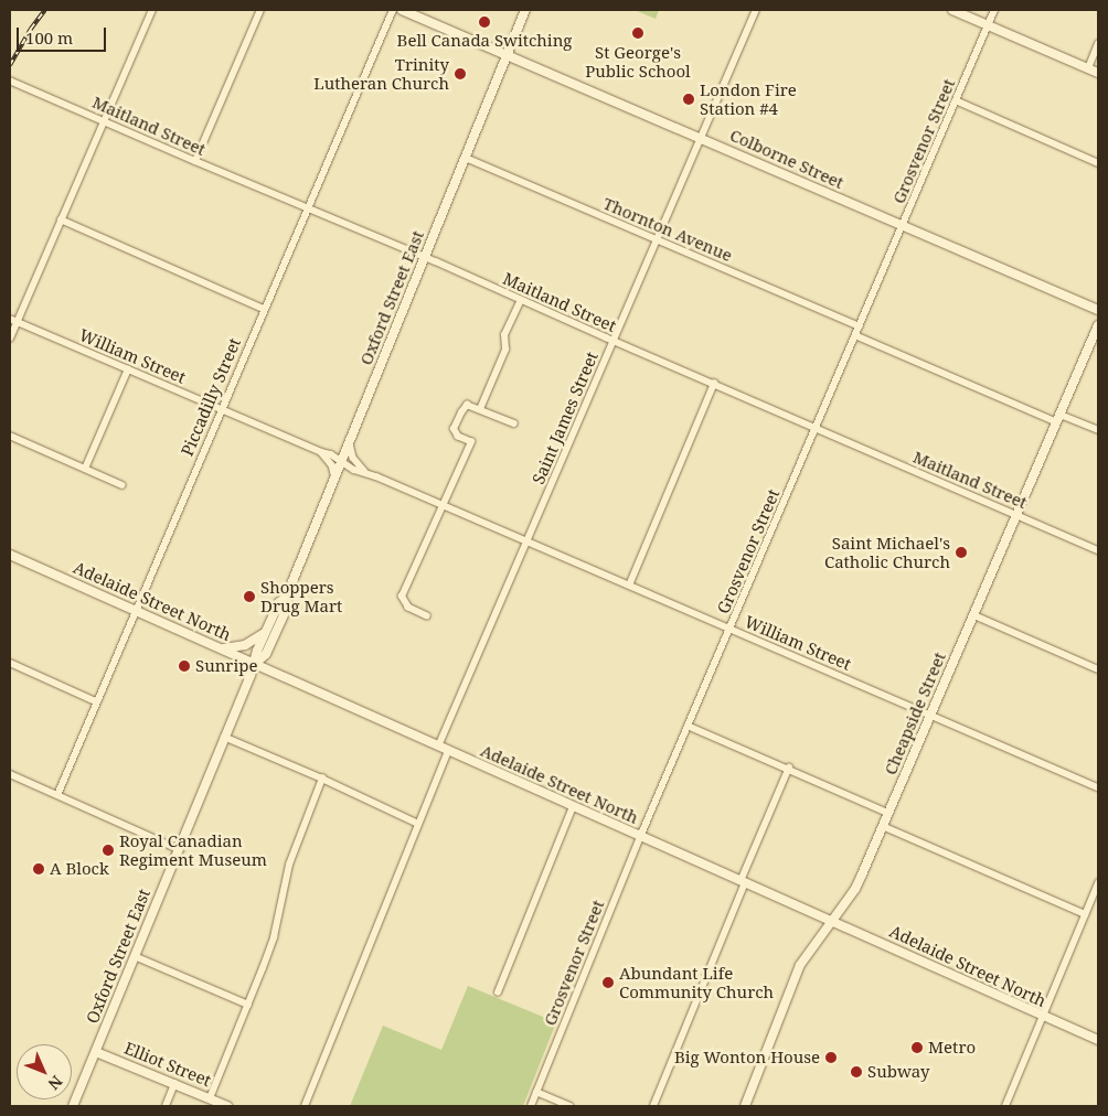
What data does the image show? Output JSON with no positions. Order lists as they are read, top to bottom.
{
  "streets": {
    "main road": [
      "Colborne Street",
      "Oxford Street East",
      "Adelaide Street North",
      "Cheapside Street",
      "Elliot Street"
    ],
    "street": [
      "Maitland Street",
      "Grosvenor Street",
      "Thornton Avenue",
      "William Street",
      "Piccadilly Street",
      "Saint James Street"
    ]
  },
  "crossings": [
    ["Maitland Street", "Grosvenor Street"],
    ["Maitland Street", "Oxford Street East"],
    ["Maitland Street", "Piccadilly Street"],
    ["Maitland Street", "Saint James Street"],
    ["Maitland Street", "Cheapside Street"],
    ["Grosvenor Street", "Colborne Street"],
    ["Grosvenor Street", "Thornton Avenue"],
    ["Grosvenor Street", "William Street"],
    ["Grosvenor Street", "Adelaide Street North"],
    ["Colborne Street", "Oxford Street East"],
    ["Colborne Street", "Saint James Street"],
    ["Thornton Avenue", "Oxford Street East"],
    ["Thornton Avenue", "Saint James Street"],
    ["Oxford Street East", "William Street"],
    ["Oxford Street East", "Adelaide Street North"],
    ["Oxford Street East", "Elliot Street"],
    ["William Street", "Piccadilly Street"],
    ["William Street", "Saint James Street"],
    ["William Street", "Cheapside Street"],
    ["Piccadilly Street", "Adelaide Street North"],
    ["Saint James Street", "Adelaide Street North"],
    ["Adelaide Street North", "Cheapside Street"]
  ],
  "places": [
    "Bell Canada Switching",
    "St George's Public School",
    "Trinity Lutheran Church",
    "London Fire Station #4",
    "Saint Michael's Catholic Church",
    "Shoppers Drug Mart",
    "Sunripe",
    "Royal Canadian Regiment Museum",
    "A Block",
    "Abundant Life Community Church",
    "Metro",
    "Big Wonton House",
    "Subway"
  ],
  "scale_bar": "100 m",
  "north": "bottom right"
}
